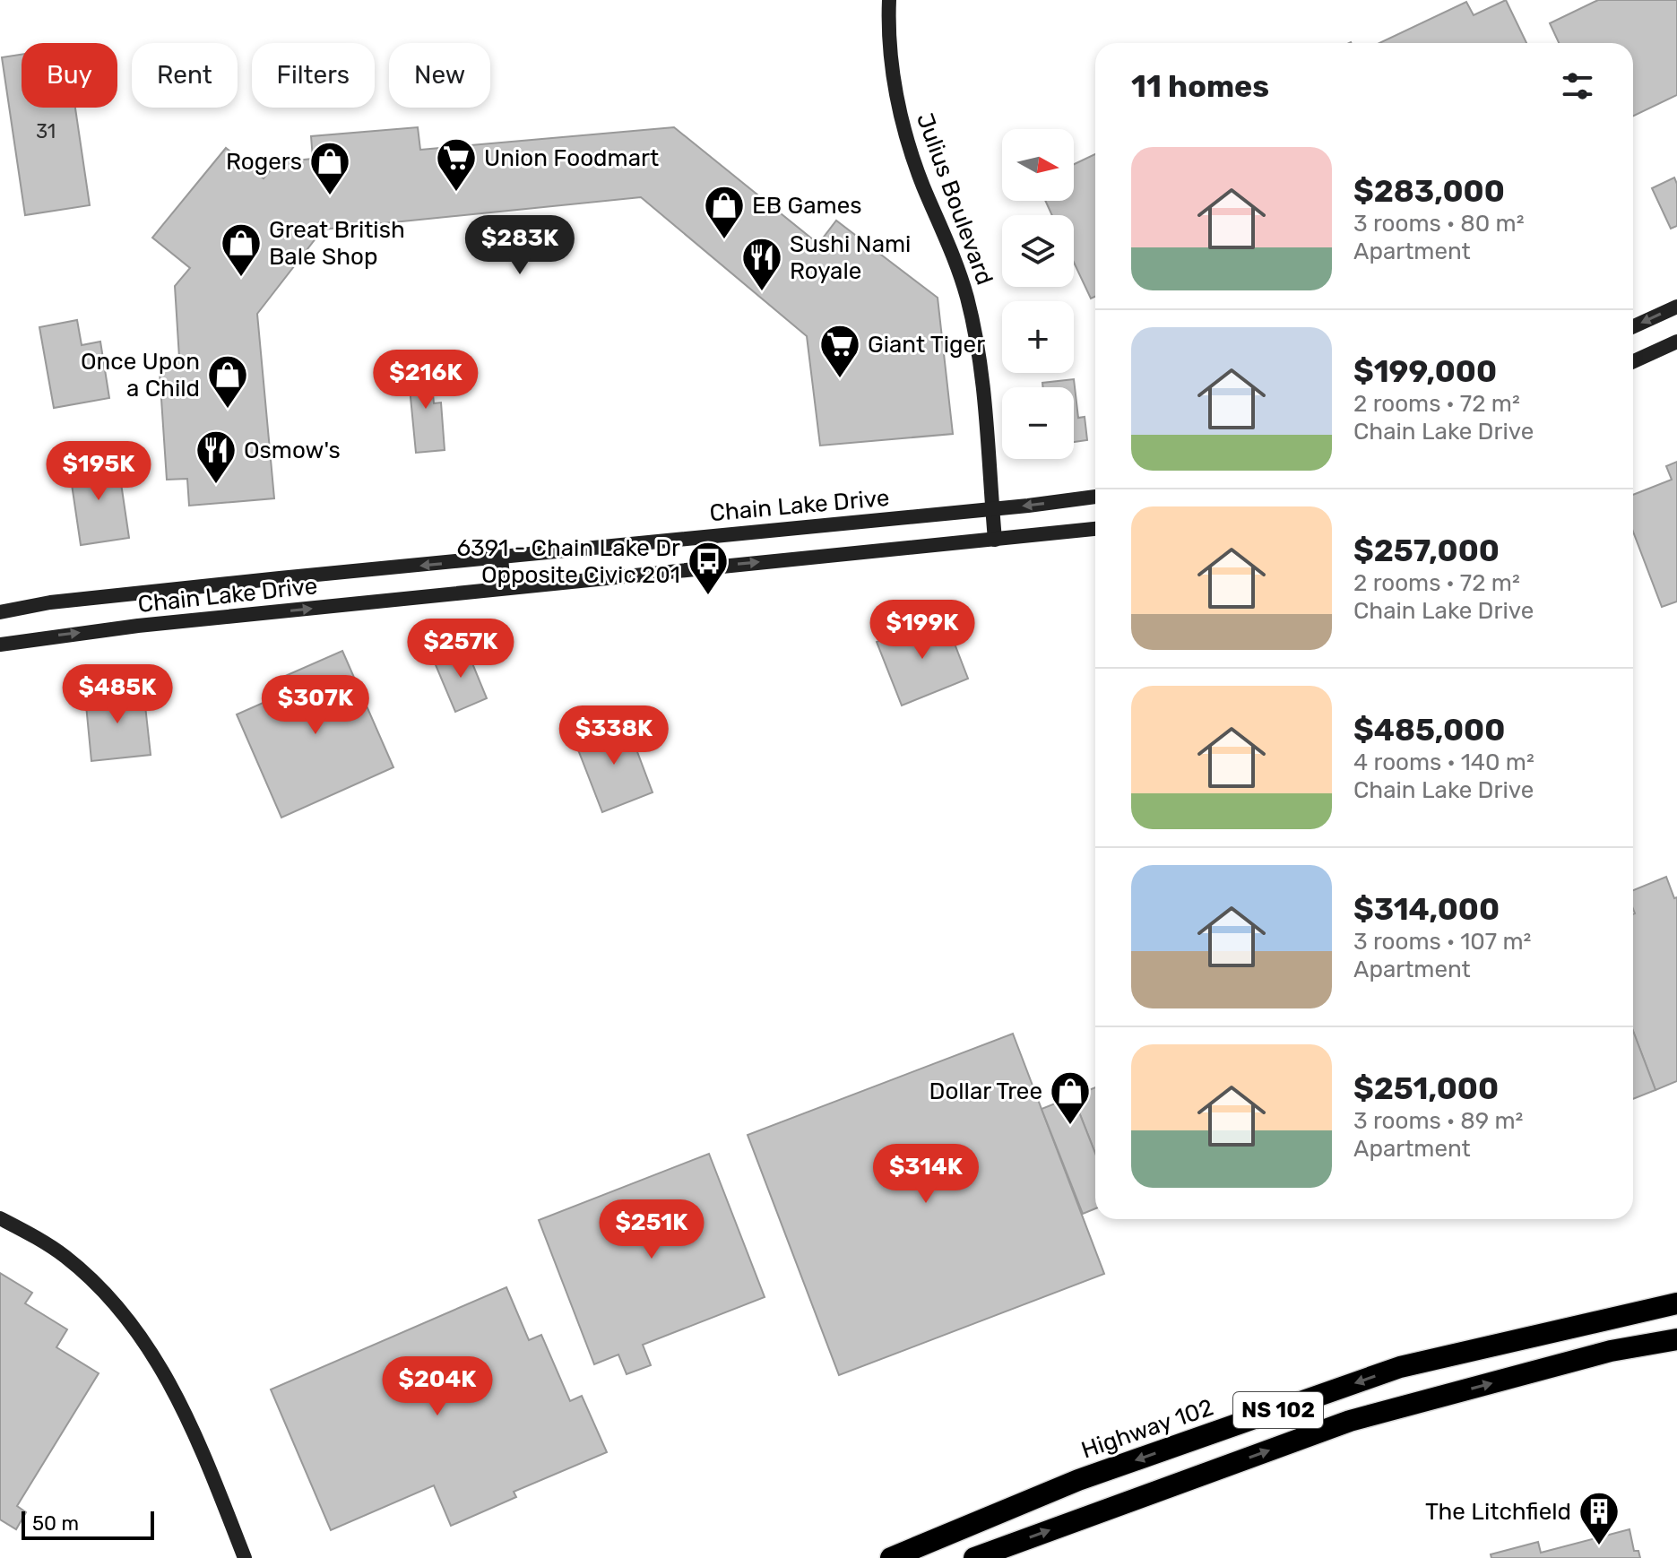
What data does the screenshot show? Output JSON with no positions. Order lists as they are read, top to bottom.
{
  "streets": {
    "highway": ["NS 102", "Highway 102"],
    "street": ["Julius Boulevard", "Chain Lake Drive"]
  },
  "crossings": [
    ["Julius Boulevard", "Chain Lake Drive"]
  ],
  "places": {
    "supermarket": ["Union Foodmart", "Giant Tiger"],
    "shop": [
      "Rogers",
      "EB Games",
      "Great British Bale Shop",
      "Once Upon a Child",
      "Dollar Tree"
    ],
    "restaurant": ["Sushi Nami Royale", "Osmow's"],
    "bus stop": ["6391 - Chain Lake Dr Opposite Civic 201"],
    "building": ["The Litchfield"]
  },
  "house_numbers": ["31"],
  "scale_bar": "50 m",
  "north": "right",
  "page": {
    "chip": [
      "Buy",
      "Rent",
      "Filters",
      "New"
    ],
    "heading": "11 homes",
    "map_buttons": ["+", "−"],
    "list": [
      {
        "name": "$283,000",
        "note": "3 rooms · 80 m² · Apartment"
      },
      {
        "name": "$199,000",
        "note": "2 rooms · 72 m² · Chain Lake Drive"
      },
      {
        "name": "$257,000",
        "note": "2 rooms · 72 m² · Chain Lake Drive"
      },
      {
        "name": "$485,000",
        "note": "4 rooms · 140 m² · Chain Lake Drive"
      },
      {
        "name": "$314,000",
        "note": "3 rooms · 107 m² · Apartment"
      },
      {
        "name": "$251,000",
        "note": "3 rooms · 89 m² · Apartment"
      }
    ],
    "price": [
      "$283K",
      "$216K",
      "$195K",
      "$199K",
      "$257K",
      "$485K",
      "$307K",
      "$338K",
      "$314K",
      "$251K",
      "$204K"
    ],
    "scale": "50 m"
  }
}
